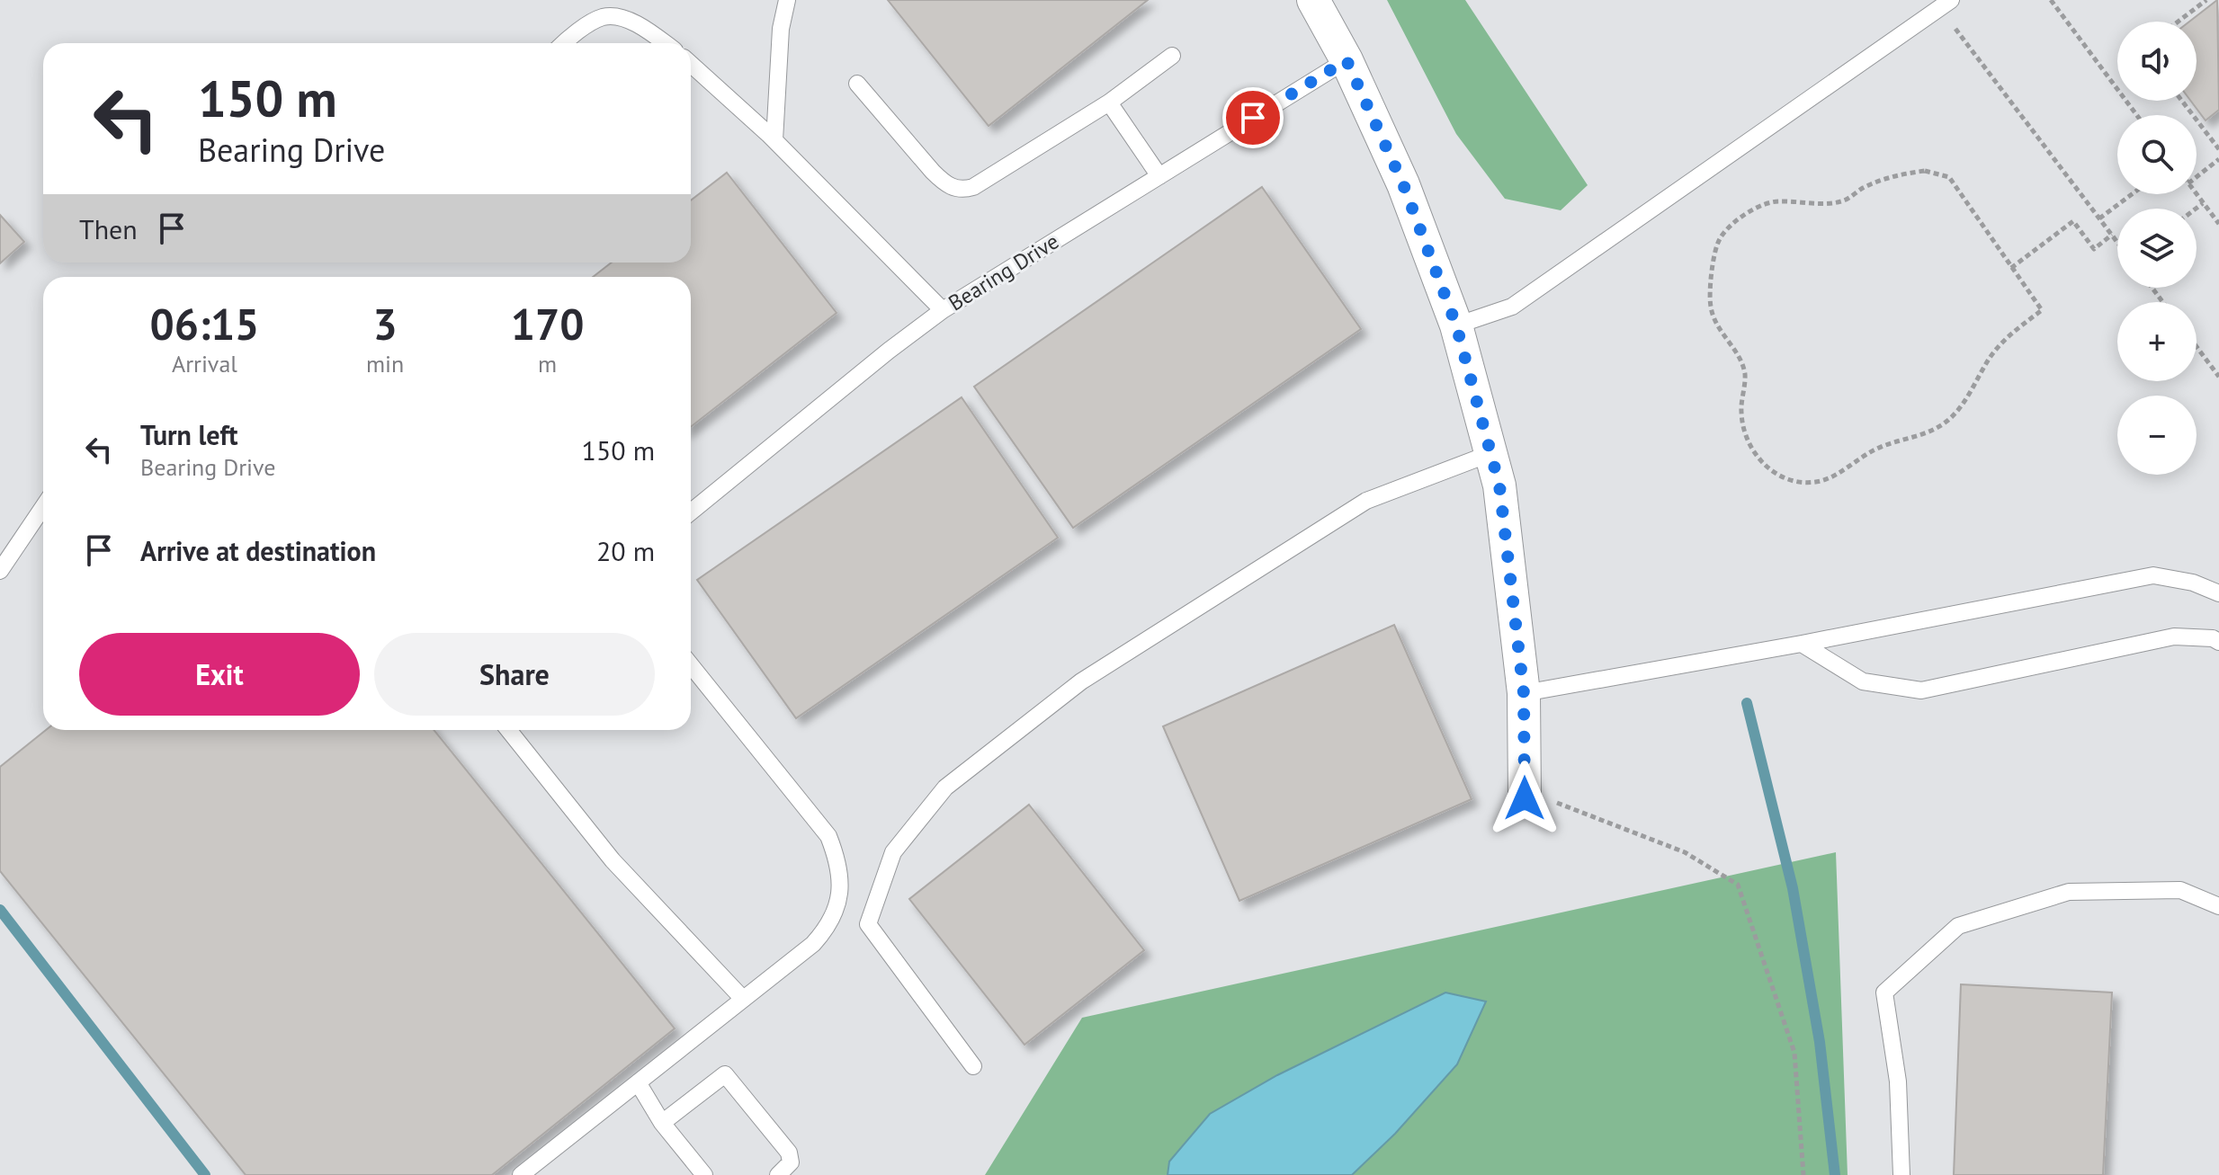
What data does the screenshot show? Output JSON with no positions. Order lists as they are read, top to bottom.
{
  "streets": {
    "lane": ["Bearing Drive"]
  },
  "page": {
    "map_buttons": ["+", "−"],
    "turn": ["150 m", "Bearing Drive"],
    "then": "Then",
    "eta": [
      "06:15",
      "Arrival",
      "3",
      "min",
      "170",
      "m"
    ],
    "list": [
      {
        "name": "Turn left",
        "note": "Bearing Drive",
        "value": "150 m"
      },
      {
        "name": "Arrive at destination",
        "value": "20 m"
      }
    ],
    "buttons": ["Exit", "Share"]
  }
}
